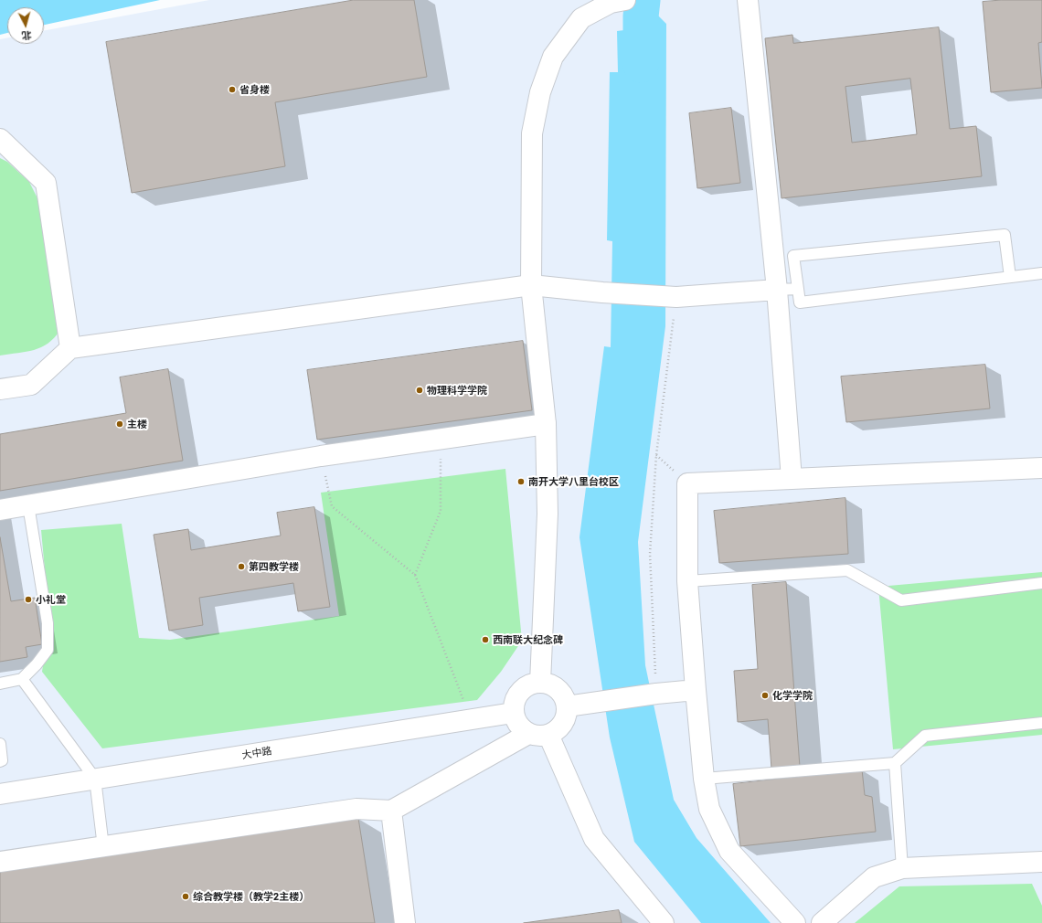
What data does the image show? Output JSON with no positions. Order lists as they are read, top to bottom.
{
  "streets": {
    "street": ["大中路"]
  },
  "places": [
    "省身楼",
    "物理科学学院",
    "主楼",
    "南开大学八里台校区",
    "第四教学楼",
    "小礼堂",
    "西南联大纪念碑",
    "化学学院",
    "综合教学楼（教学2主楼）"
  ],
  "north": "bottom"
}
